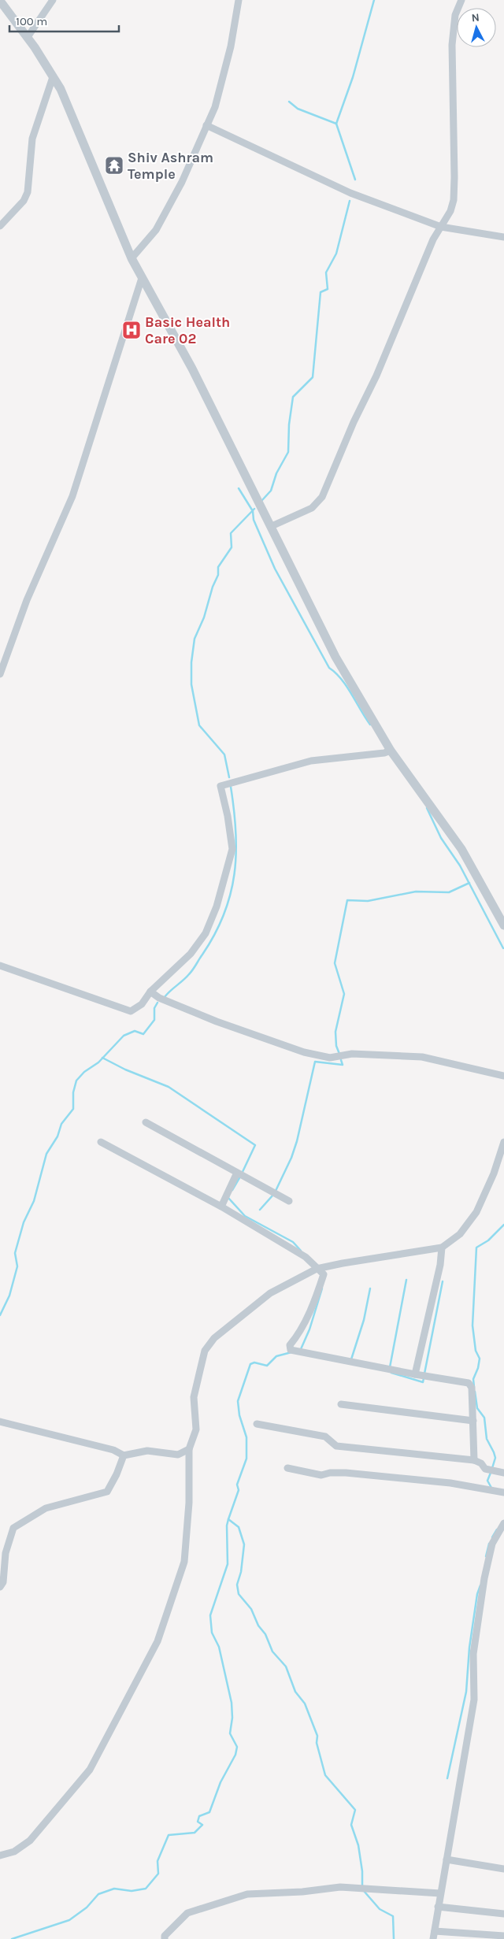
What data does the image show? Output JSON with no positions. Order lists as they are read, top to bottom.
{
  "places": {
    "temple": ["Shiv Ashram Temple"],
    "hospital": ["Basic Health Care 02"]
  },
  "scale_bar": "100 m",
  "north": "top"
}
